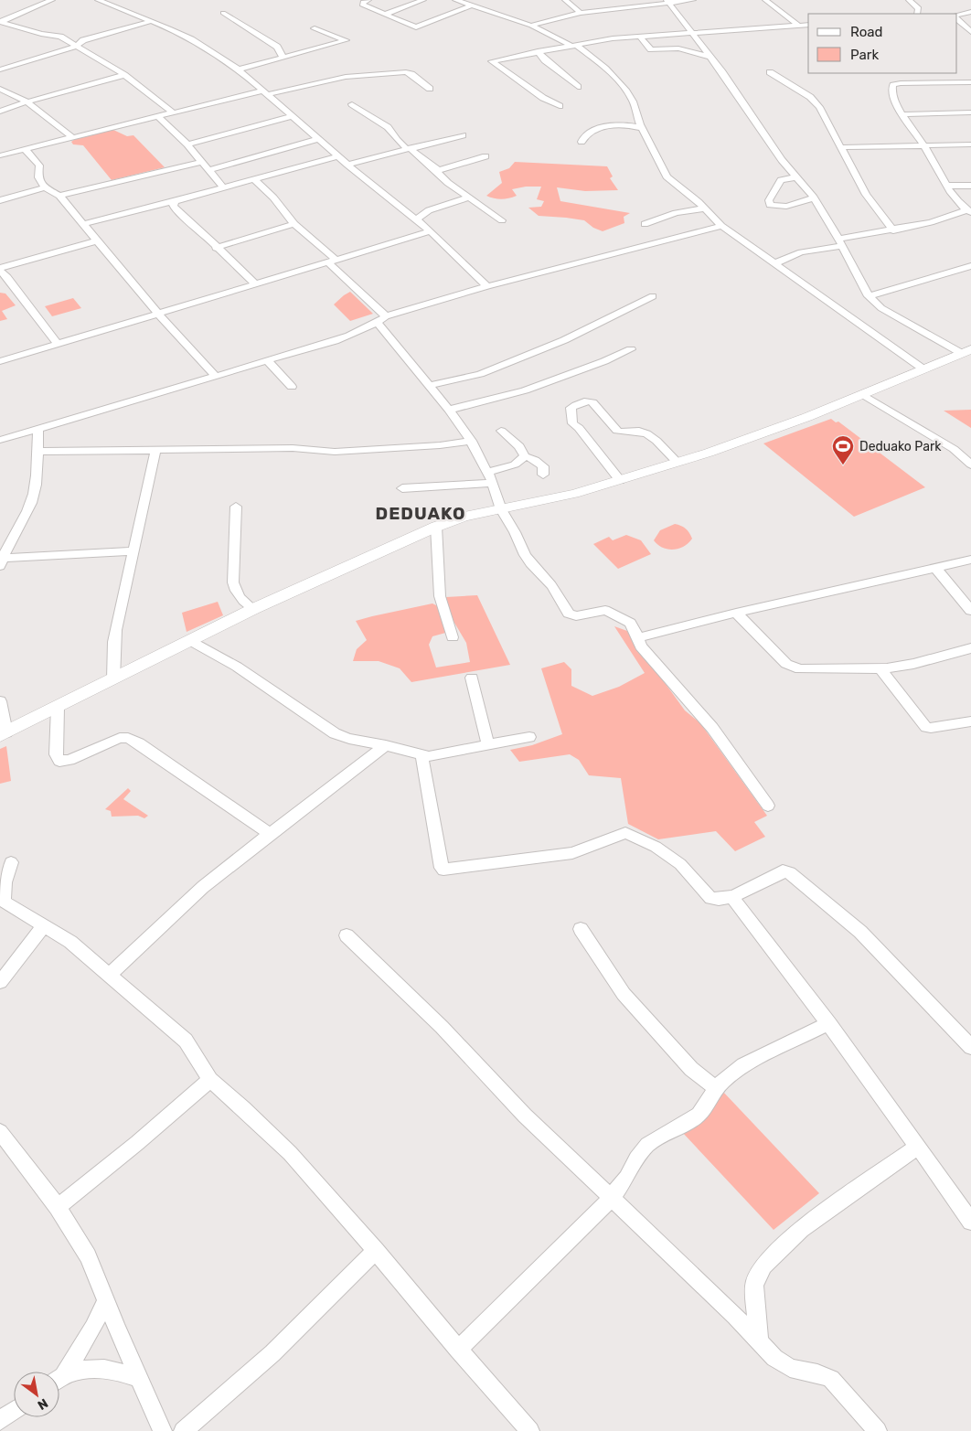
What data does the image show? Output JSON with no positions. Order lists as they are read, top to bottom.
{
  "districts": ["DEDUAKO"],
  "places": {
    "sports": ["Deduako Park"]
  },
  "legend": ["Road", "Park"],
  "north": "bottom right"
}
